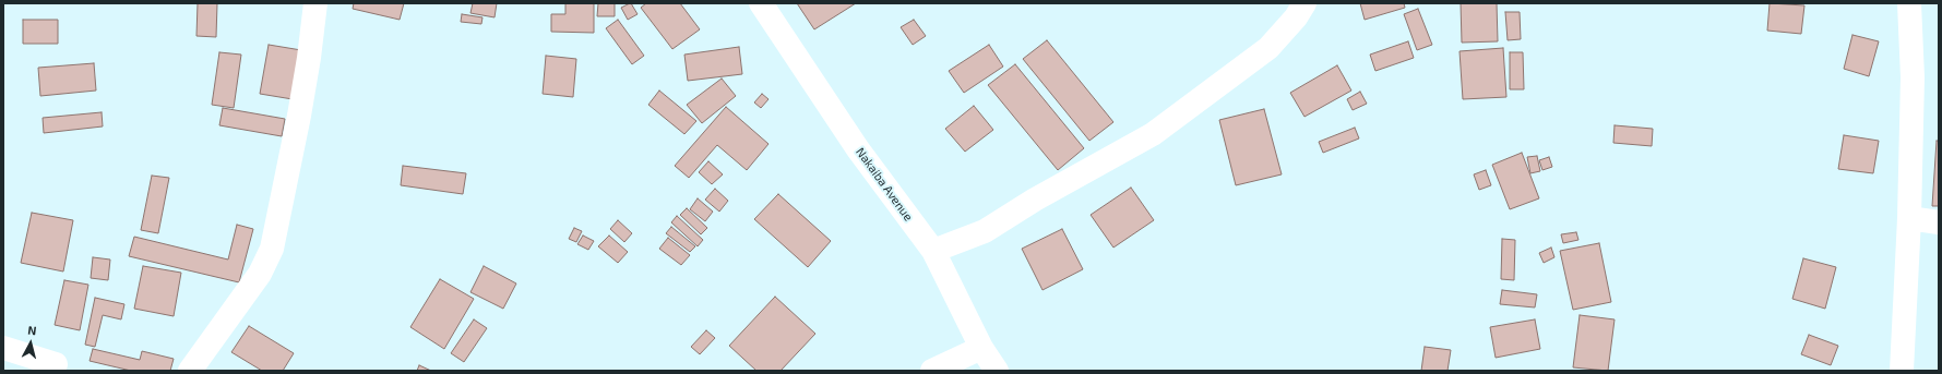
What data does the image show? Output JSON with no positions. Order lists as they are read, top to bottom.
{
  "streets": {
    "street": ["Nakaiba Avenue"]
  },
  "north": "top"
}
